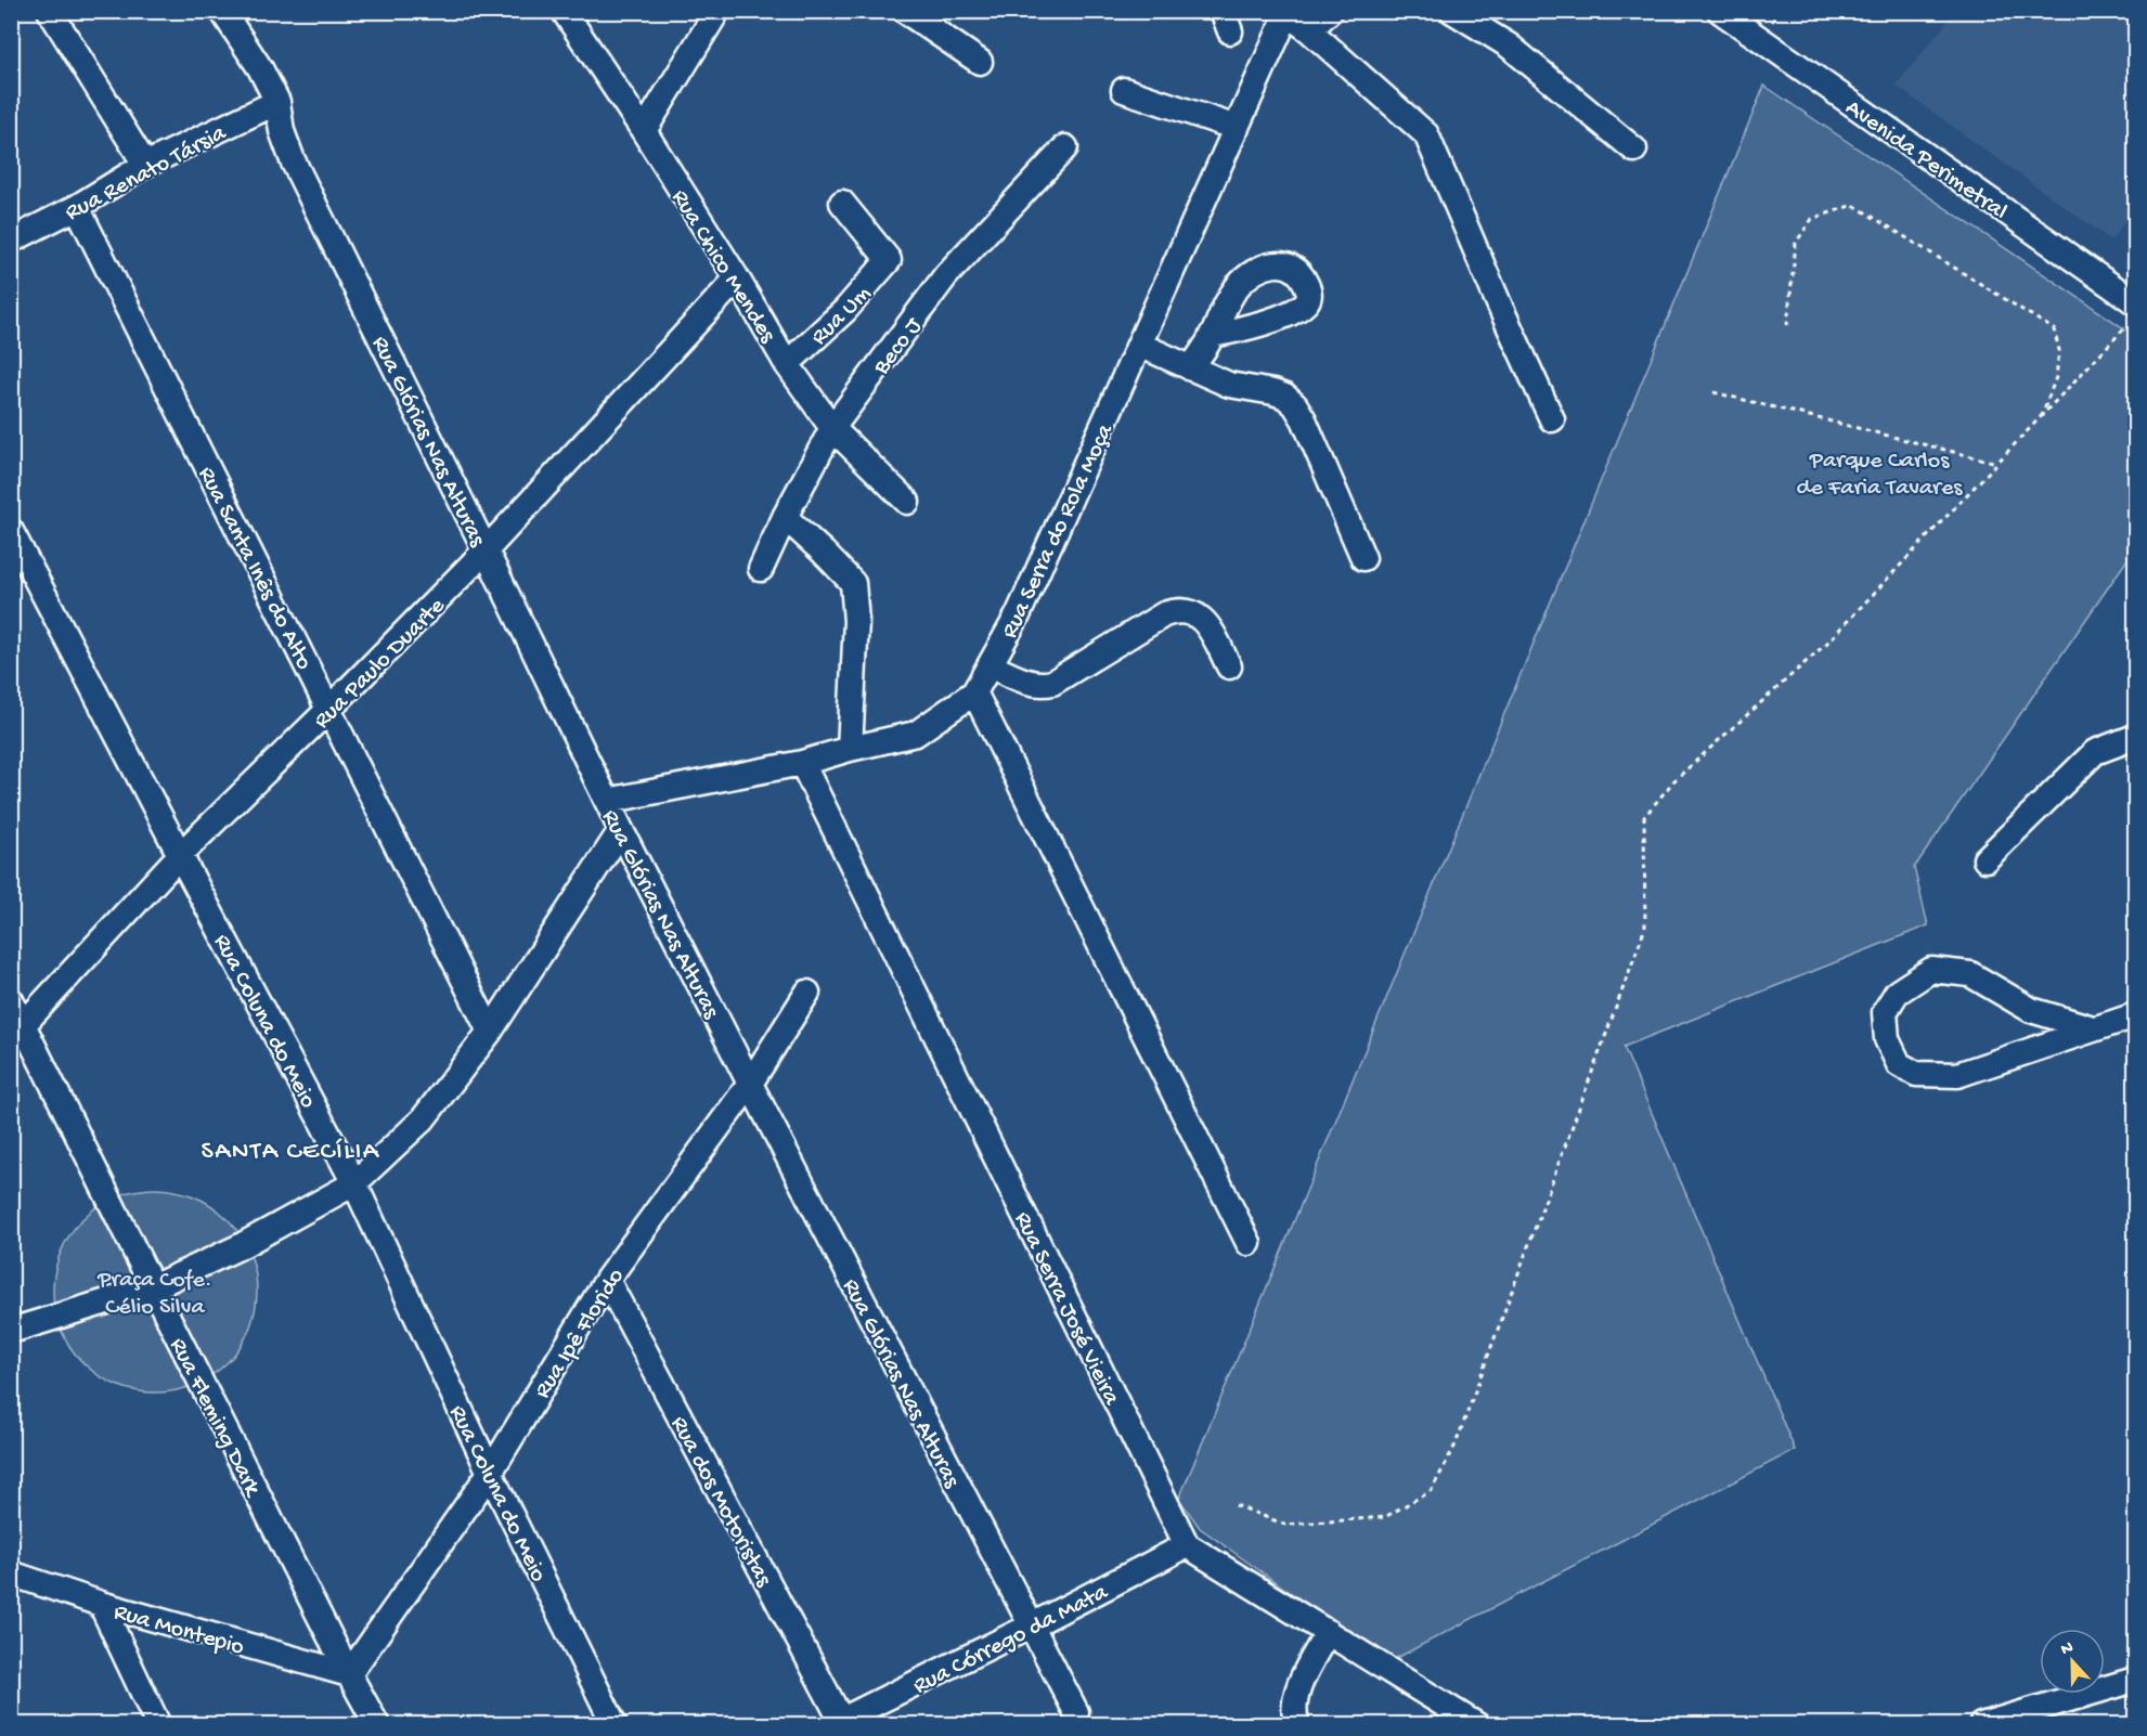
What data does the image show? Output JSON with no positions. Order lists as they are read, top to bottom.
{
  "streets": {
    "street": [
      "Avenida Perimetral",
      "Rua Renato Társia",
      "Rua Chico Mendes",
      "Rua Um",
      "Beco J",
      "Rua Glórias Nas Alturas",
      "Rua Serra do Rola Moça",
      "Rua Santa Inês do Alto",
      "Rua Paulo Duarte",
      "Rua Coluna do Meio",
      "Rua Serra José Vieira",
      "Rua Ipê Florido",
      "Rua Fleming Dark",
      "Rua dos Motoristas",
      "Rua Montepio",
      "Rua Córrego da Mata"
    ]
  },
  "crossings": [
    ["Rua Renato Társia", "Rua Glórias Nas Alturas"],
    ["Rua Renato Társia", "Rua Santa Inês do Alto"],
    ["Rua Chico Mendes", "Rua Um"],
    ["Rua Chico Mendes", "Beco J"],
    ["Rua Chico Mendes", "Rua Paulo Duarte"],
    ["Rua Glórias Nas Alturas", "Rua Serra do Rola Moça"],
    ["Rua Glórias Nas Alturas", "Rua Paulo Duarte"],
    ["Rua Glórias Nas Alturas", "Rua Ipê Florido"],
    ["Rua Glórias Nas Alturas", "Rua Córrego da Mata"],
    ["Rua Serra do Rola Moça", "Rua Serra José Vieira"],
    ["Rua Santa Inês do Alto", "Rua Paulo Duarte"],
    ["Rua Paulo Duarte", "Rua Coluna do Meio"],
    ["Rua Paulo Duarte", "Rua Fleming Dark"],
    ["Rua Coluna do Meio", "Rua Ipê Florido"],
    ["Rua Serra José Vieira", "Rua Córrego da Mata"],
    ["Rua Ipê Florido", "Rua Fleming Dark"],
    ["Rua Ipê Florido", "Rua dos Motoristas"],
    ["Rua Ipê Florido", "Rua Montepio"],
    ["Rua Fleming Dark", "Rua Montepio"],
    ["Rua dos Motoristas", "Rua Córrego da Mata"]
  ],
  "districts": ["SANTA CECÍLIA"],
  "parks": ["Parque Carlos de Faria Tavares", "Praça Cofe. Célio Silva"],
  "north": "top"
}
